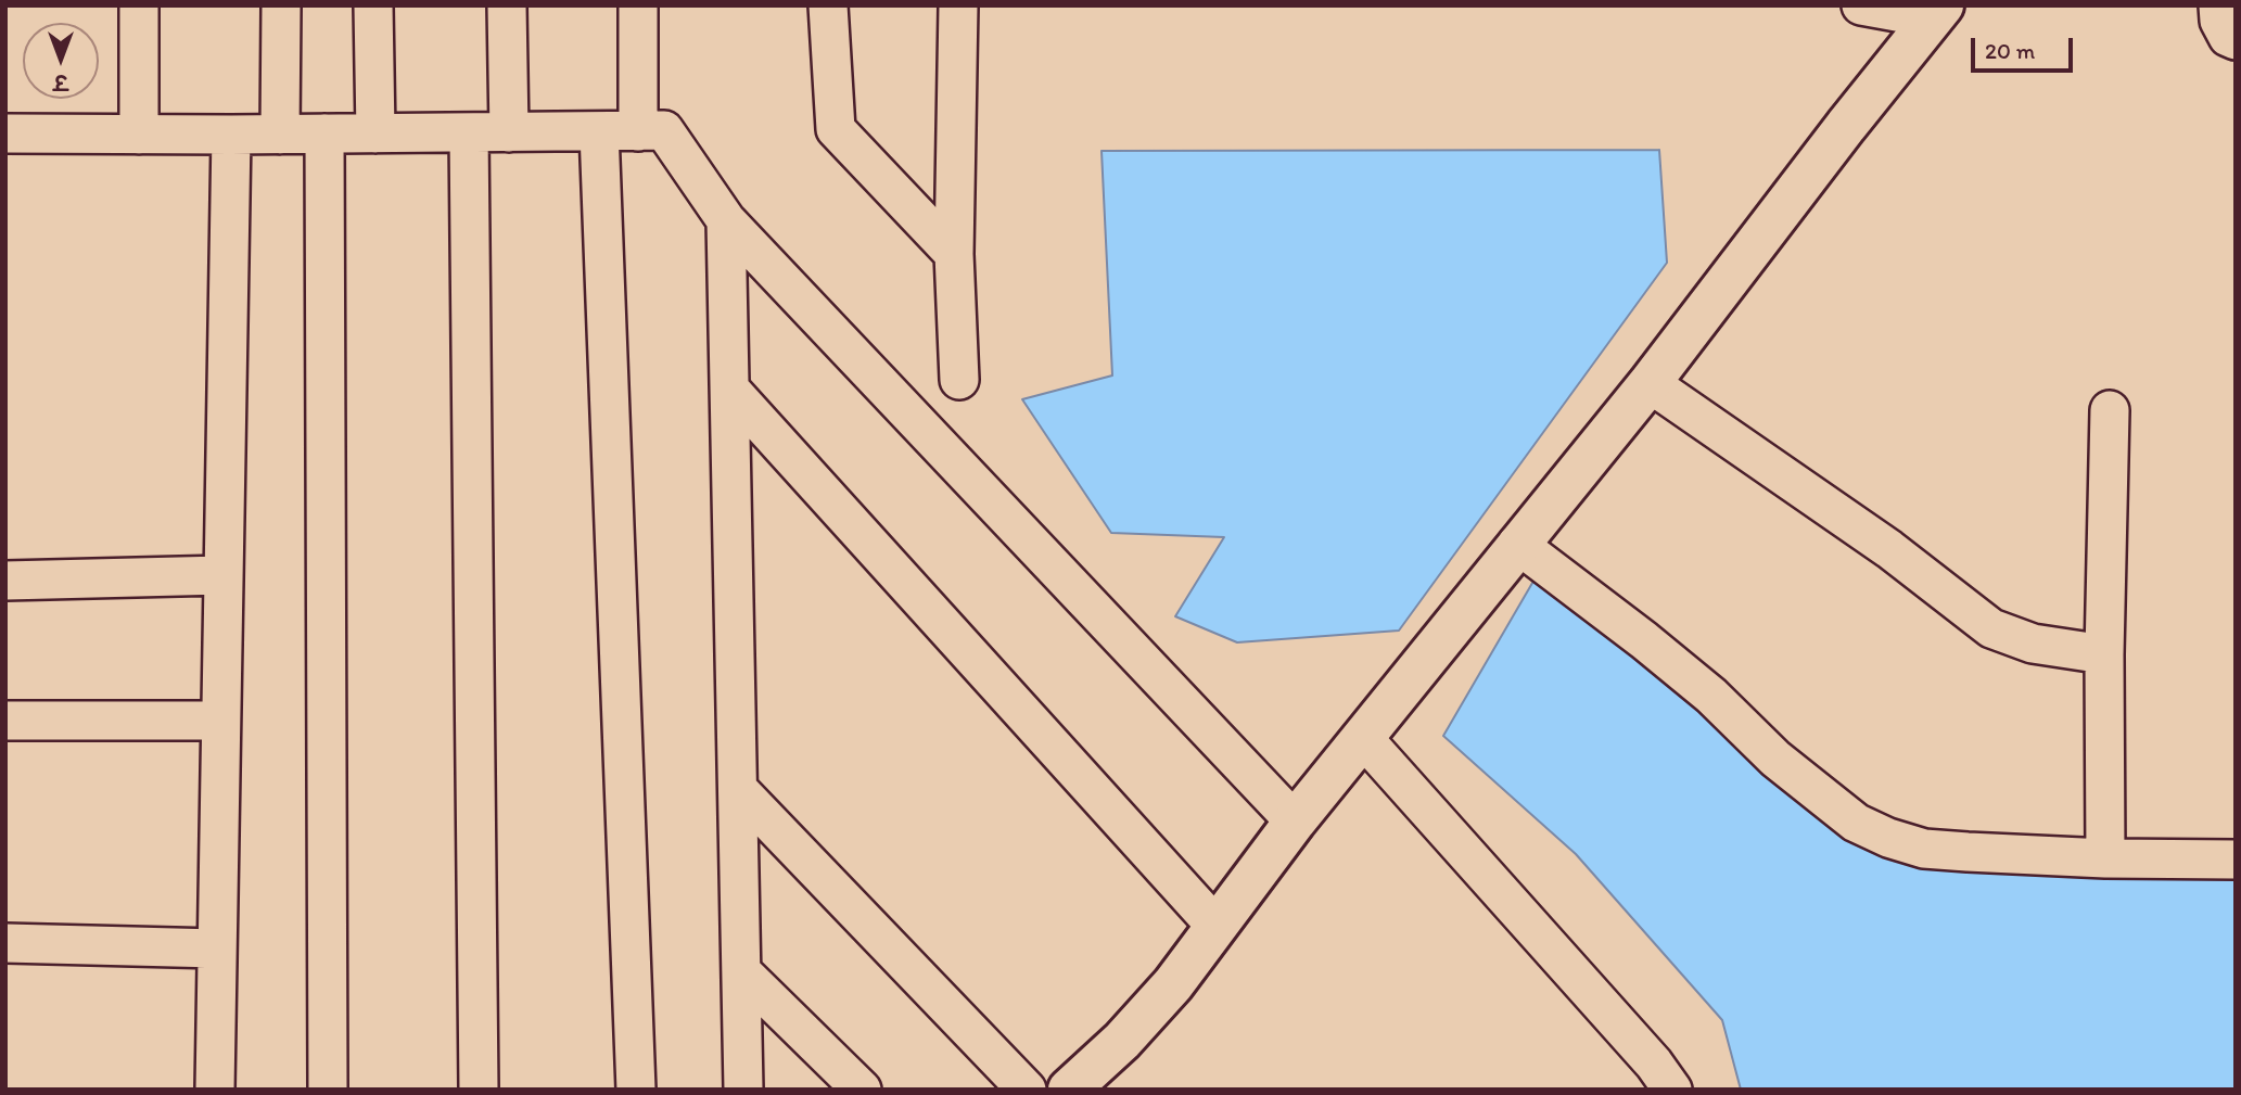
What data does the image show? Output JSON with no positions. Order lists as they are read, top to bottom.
{
  "scale_bar": "20 m",
  "north": "bottom"
}
